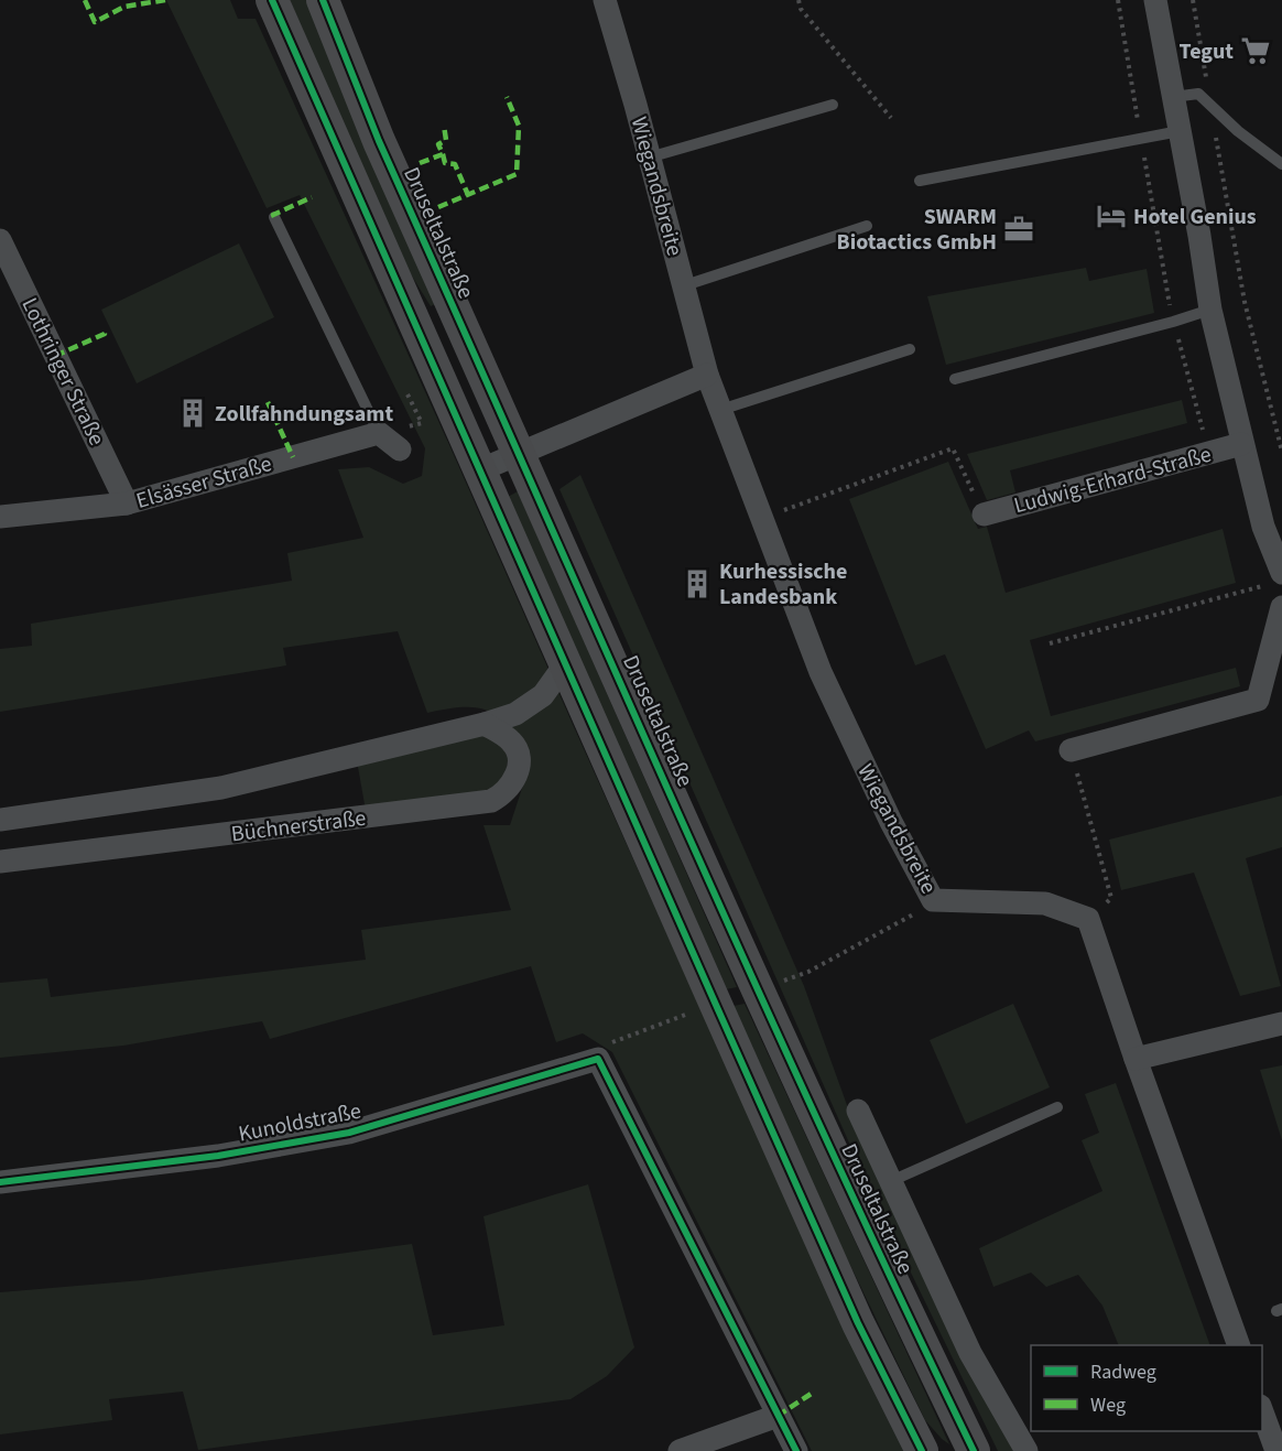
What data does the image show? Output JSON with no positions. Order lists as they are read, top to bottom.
{
  "streets": {
    "main road": ["Druseltalstraße"],
    "street": [
      "Wiegandsbreite",
      "Lothringer Straße",
      "Ludwig-Erhard-Straße",
      "Elsässer Straße",
      "Büchnerstraße",
      "Kunoldstraße"
    ]
  },
  "crossings": [
    ["Lothringer Straße", "Elsässer Straße"]
  ],
  "places": {
    "supermarket": ["Tegut"],
    "hotel": ["Hotel Genius"],
    "office": ["SWARM Biotactics GmbH"],
    "building": ["Zollfahndungsamt", "Kurhessische Landesbank"]
  },
  "legend": ["Radweg", "Weg"]
}
